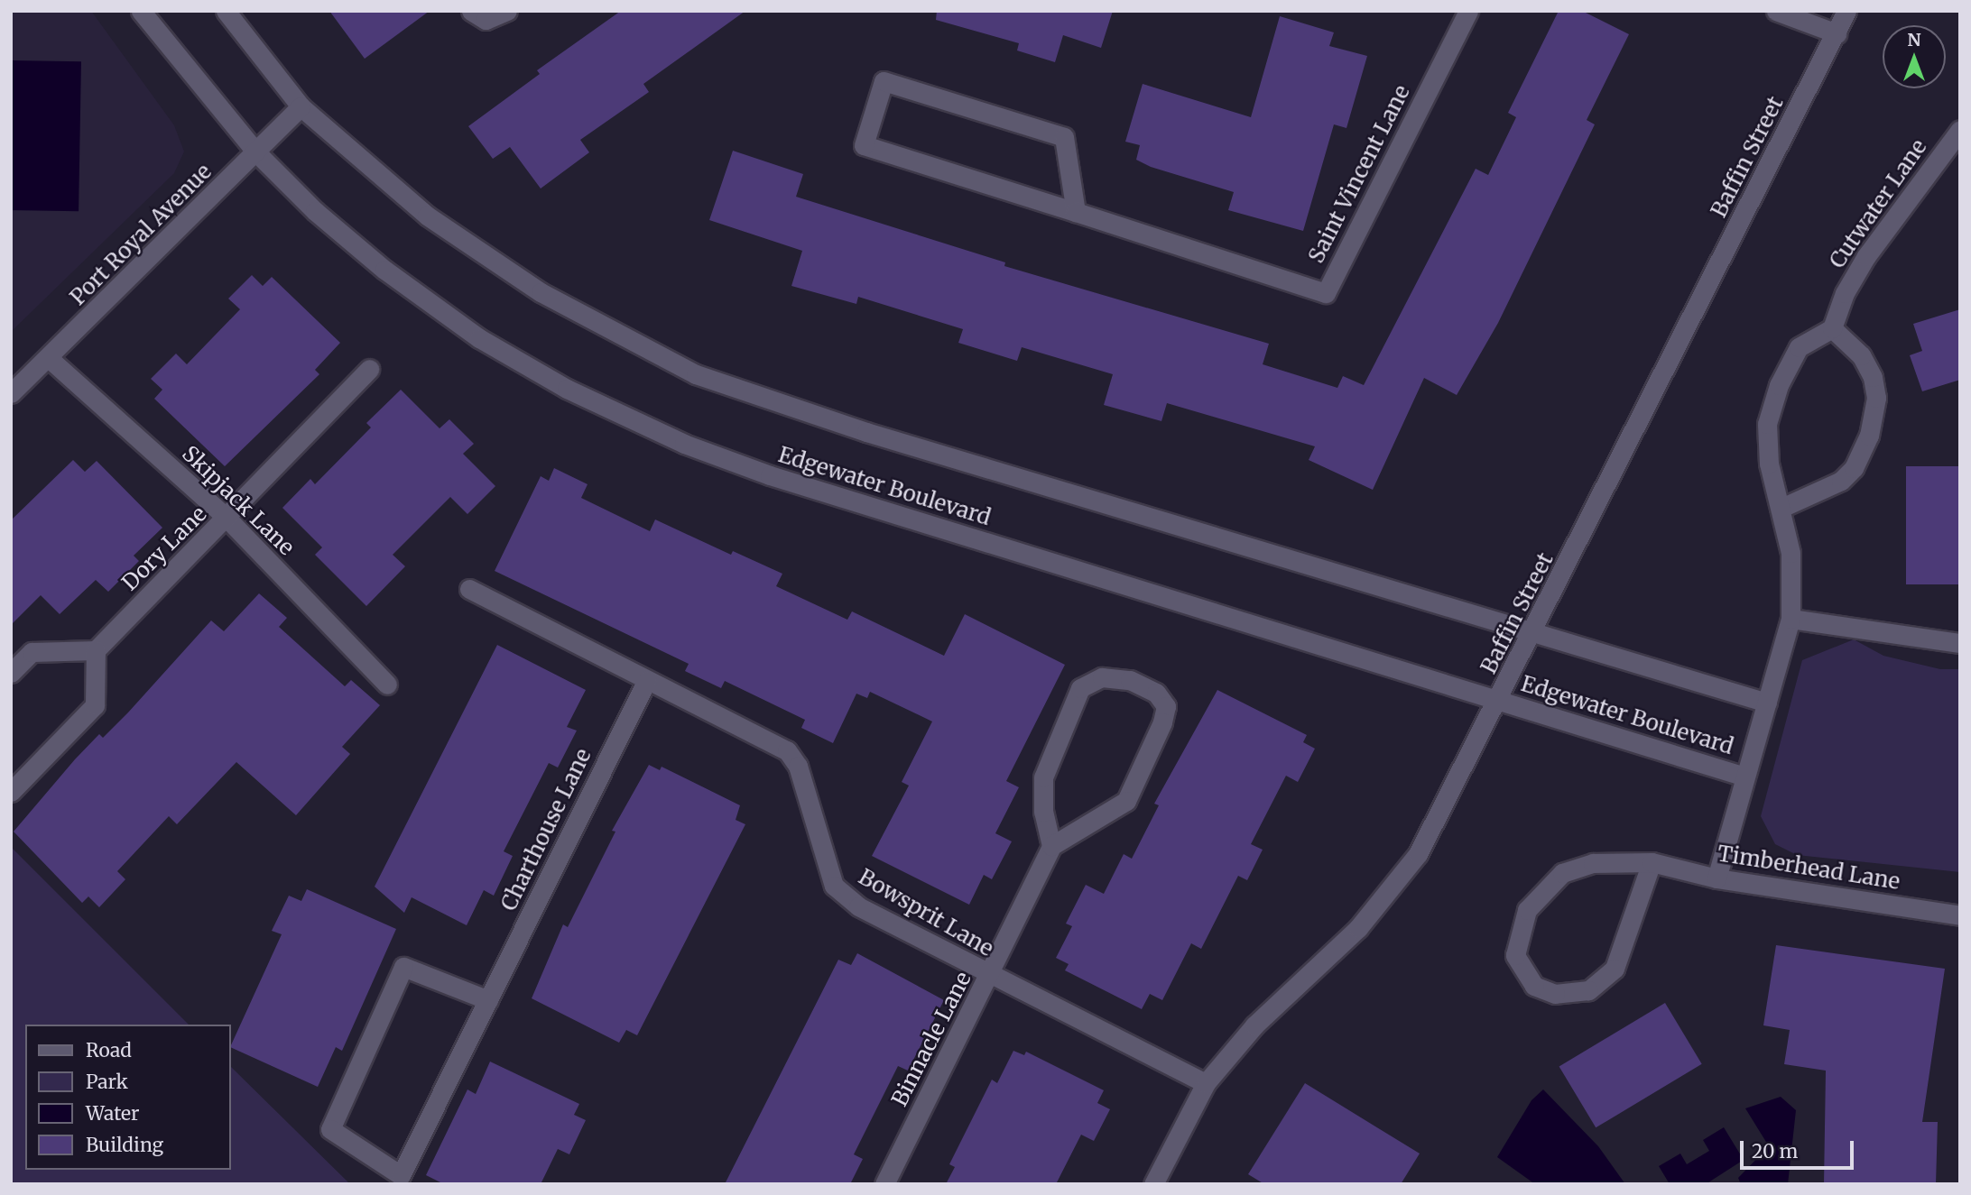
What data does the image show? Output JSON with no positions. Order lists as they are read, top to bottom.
{
  "streets": {
    "street": [
      "Baffin Street",
      "Saint Vincent Lane",
      "Cutwater Lane",
      "Port Royal Avenue",
      "Edgewater Boulevard",
      "Skipjack Lane",
      "Dory Lane",
      "Charthouse Lane",
      "Timberhead Lane",
      "Bowsprit Lane",
      "Binnacle Lane"
    ]
  },
  "crossings": [
    ["Baffin Street", "Edgewater Boulevard"],
    ["Baffin Street", "Bowsprit Lane"],
    ["Port Royal Avenue", "Edgewater Boulevard"],
    ["Port Royal Avenue", "Skipjack Lane"],
    ["Skipjack Lane", "Dory Lane"],
    ["Charthouse Lane", "Bowsprit Lane"],
    ["Bowsprit Lane", "Binnacle Lane"]
  ],
  "legend": [
    "Road",
    "Park",
    "Water",
    "Building"
  ],
  "scale_bar": "20 m",
  "north": "top"
}
